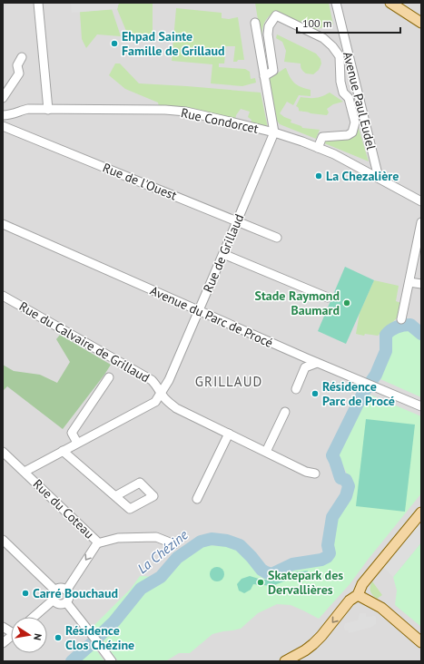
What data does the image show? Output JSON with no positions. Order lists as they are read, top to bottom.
{
  "streets": {
    "street": [
      "Avenue Paul Eudel",
      "Rue Condorcet",
      "Rue de l'Ouest",
      "Rue de Grillaud",
      "Avenue du Parc de Procé",
      "Rue du Calvaire de Grillaud",
      "Rue du Coteau"
    ]
  },
  "crossings": [
    ["Avenue Paul Eudel", "Rue Condorcet"],
    ["Rue Condorcet", "Rue de Grillaud"],
    ["Rue de l'Ouest", "Rue de Grillaud"],
    ["Rue de Grillaud", "Avenue du Parc de Procé"],
    ["Rue de Grillaud", "Rue du Calvaire de Grillaud"]
  ],
  "districts": ["GRILLAUD"],
  "water": ["La Chézine"],
  "places": [
    "Ehpad Sainte Famille de Grillaud",
    "La Chezalière",
    "Stade Raymond Baumard",
    "Résidence Parc de Procé",
    "Skatepark des Dervallières",
    "Carré Bouchaud",
    "Résidence Clos Chézine"
  ],
  "scale_bar": "100 m",
  "north": "right"
}
